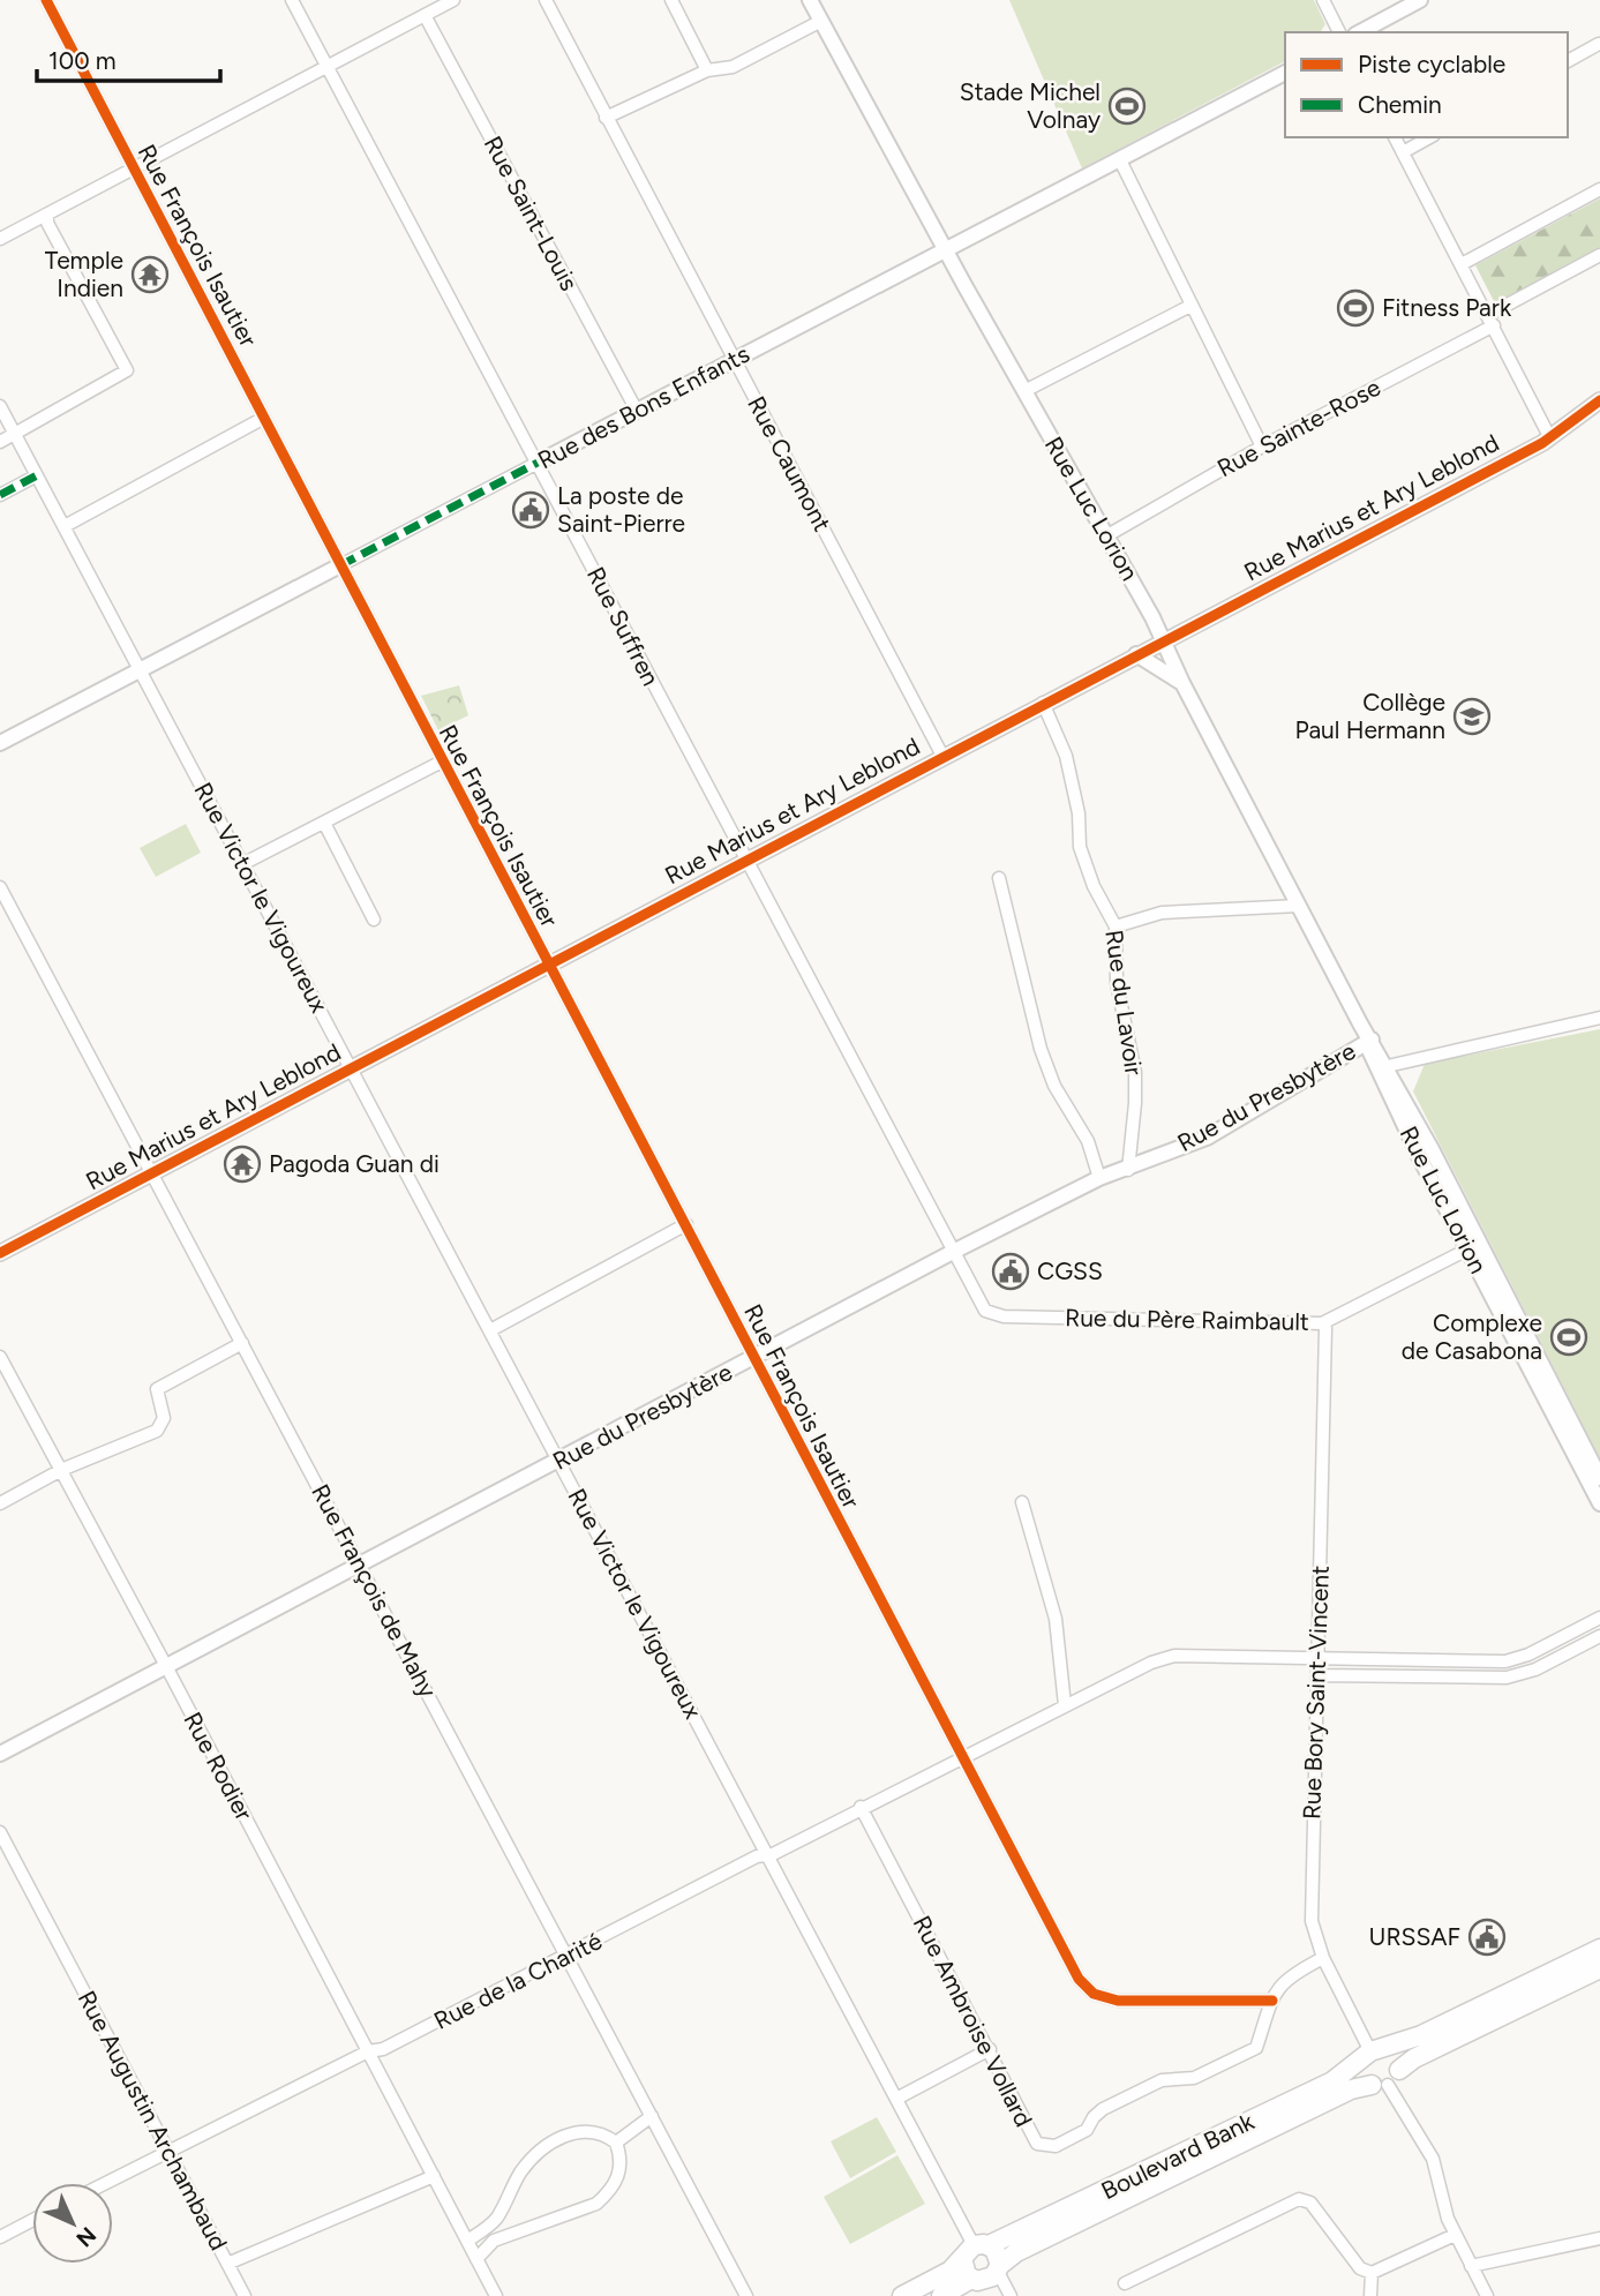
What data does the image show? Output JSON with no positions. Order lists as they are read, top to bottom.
{
  "streets": {
    "main road": ["Boulevard Bank"],
    "street": [
      "Rue Saint-Louis",
      "Rue François Isautier",
      "Rue des Bons Enfants",
      "Rue Sainte-Rose",
      "Rue Caumont",
      "Rue Marius et Ary Leblond",
      "Rue Luc Lorion",
      "Rue Suffren",
      "Rue Victor le Vigoureux",
      "Rue du Lavoir",
      "Rue du Presbytère",
      "Rue du Père Raimbault",
      "Rue François de Mahy",
      "Rue Bory Saint-Vincent",
      "Rue Rodier",
      "Rue de la Charité",
      "Rue Ambroise Vollard",
      "Rue Augustin Archambaud"
    ]
  },
  "crossings": [
    ["Rue Saint-Louis", "Rue des Bons Enfants"],
    ["Rue François Isautier", "Rue des Bons Enfants"],
    ["Rue François Isautier", "Rue Marius et Ary Leblond"],
    ["Rue François Isautier", "Rue du Presbytère"],
    ["Rue François Isautier", "Rue de la Charité"],
    ["Rue François Isautier", "Rue Ambroise Vollard"],
    ["Rue des Bons Enfants", "Rue Caumont"],
    ["Rue des Bons Enfants", "Rue Luc Lorion"],
    ["Rue des Bons Enfants", "Rue Suffren"],
    ["Rue des Bons Enfants", "Rue Victor le Vigoureux"],
    ["Rue Sainte-Rose", "Rue Luc Lorion"],
    ["Rue Caumont", "Rue Marius et Ary Leblond"],
    ["Rue Marius et Ary Leblond", "Rue Luc Lorion"],
    ["Rue Marius et Ary Leblond", "Rue Suffren"],
    ["Rue Marius et Ary Leblond", "Rue Victor le Vigoureux"],
    ["Rue Marius et Ary Leblond", "Rue du Lavoir"],
    ["Rue Marius et Ary Leblond", "Rue François de Mahy"],
    ["Rue Luc Lorion", "Rue du Presbytère"],
    ["Rue Luc Lorion", "Rue du Père Raimbault"],
    ["Rue Suffren", "Rue du Presbytère"],
    ["Rue Suffren", "Rue du Père Raimbault"],
    ["Rue Victor le Vigoureux", "Rue du Presbytère"],
    ["Rue Victor le Vigoureux", "Rue de la Charité"],
    ["Rue Victor le Vigoureux", "Boulevard Bank"],
    ["Rue du Lavoir", "Rue du Presbytère"],
    ["Rue du Presbytère", "Rue du Père Raimbault"],
    ["Rue du Presbytère", "Rue François de Mahy"],
    ["Rue du Presbytère", "Rue Rodier"],
    ["Rue du Père Raimbault", "Rue Bory Saint-Vincent"],
    ["Rue François de Mahy", "Rue de la Charité"],
    ["Rue Bory Saint-Vincent", "Rue de la Charité"],
    ["Rue Bory Saint-Vincent", "Boulevard Bank"],
    ["Rue Rodier", "Rue de la Charité"],
    ["Rue Rodier", "Rue Augustin Archambaud"],
    ["Rue de la Charité", "Rue Ambroise Vollard"],
    ["Rue de la Charité", "Rue Augustin Archambaud"]
  ],
  "places": {
    "sports": ["Stade Michel Volnay", "Fitness Park", "Complexe de Casabona"],
    "temple": ["Temple Indien", "Pagoda Guan di"],
    "public building": ["La poste de Saint-Pierre", "CGSS", "URSSAF"],
    "school or university": ["Collège Paul Hermann"]
  },
  "legend": ["Piste cyclable", "Chemin"],
  "scale_bar": "100 m",
  "north": "bottom right"
}
